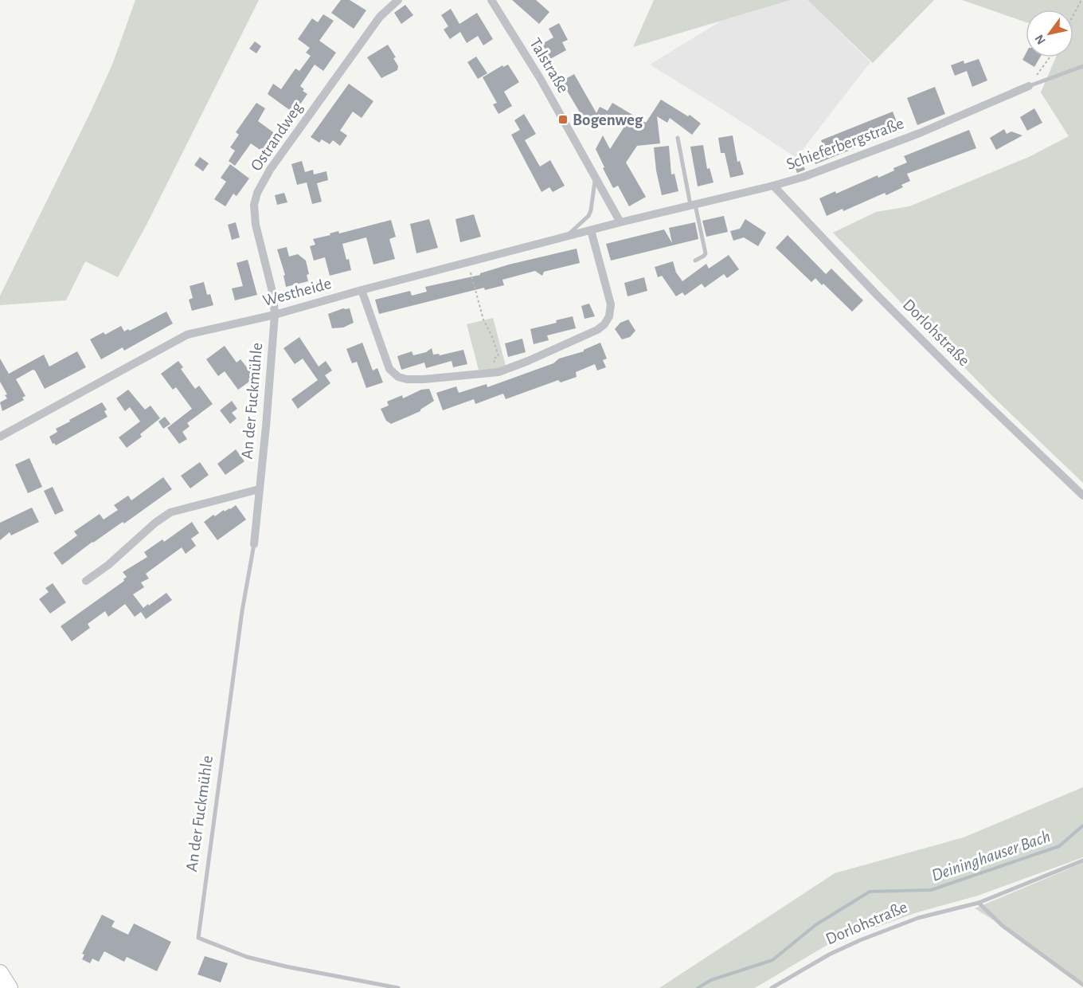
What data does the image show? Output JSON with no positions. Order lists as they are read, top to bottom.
{
  "streets": {
    "street": [
      "Talstraße",
      "Ostrandweg",
      "Schieferbergstraße",
      "Westheide",
      "Dorlohstraße",
      "An der Fuckmühle"
    ]
  },
  "crossings": [
    ["Talstraße", "Schieferbergstraße"],
    ["Talstraße", "Westheide"],
    ["Ostrandweg", "Westheide"],
    ["Ostrandweg", "An der Fuckmühle"],
    ["Schieferbergstraße", "Westheide"],
    ["Schieferbergstraße", "Dorlohstraße"],
    ["Westheide", "An der Fuckmühle"]
  ],
  "water": ["Deininghauser Bach"],
  "places": {
    "transit": ["Bogenweg"]
  },
  "north": "bottom left"
}
